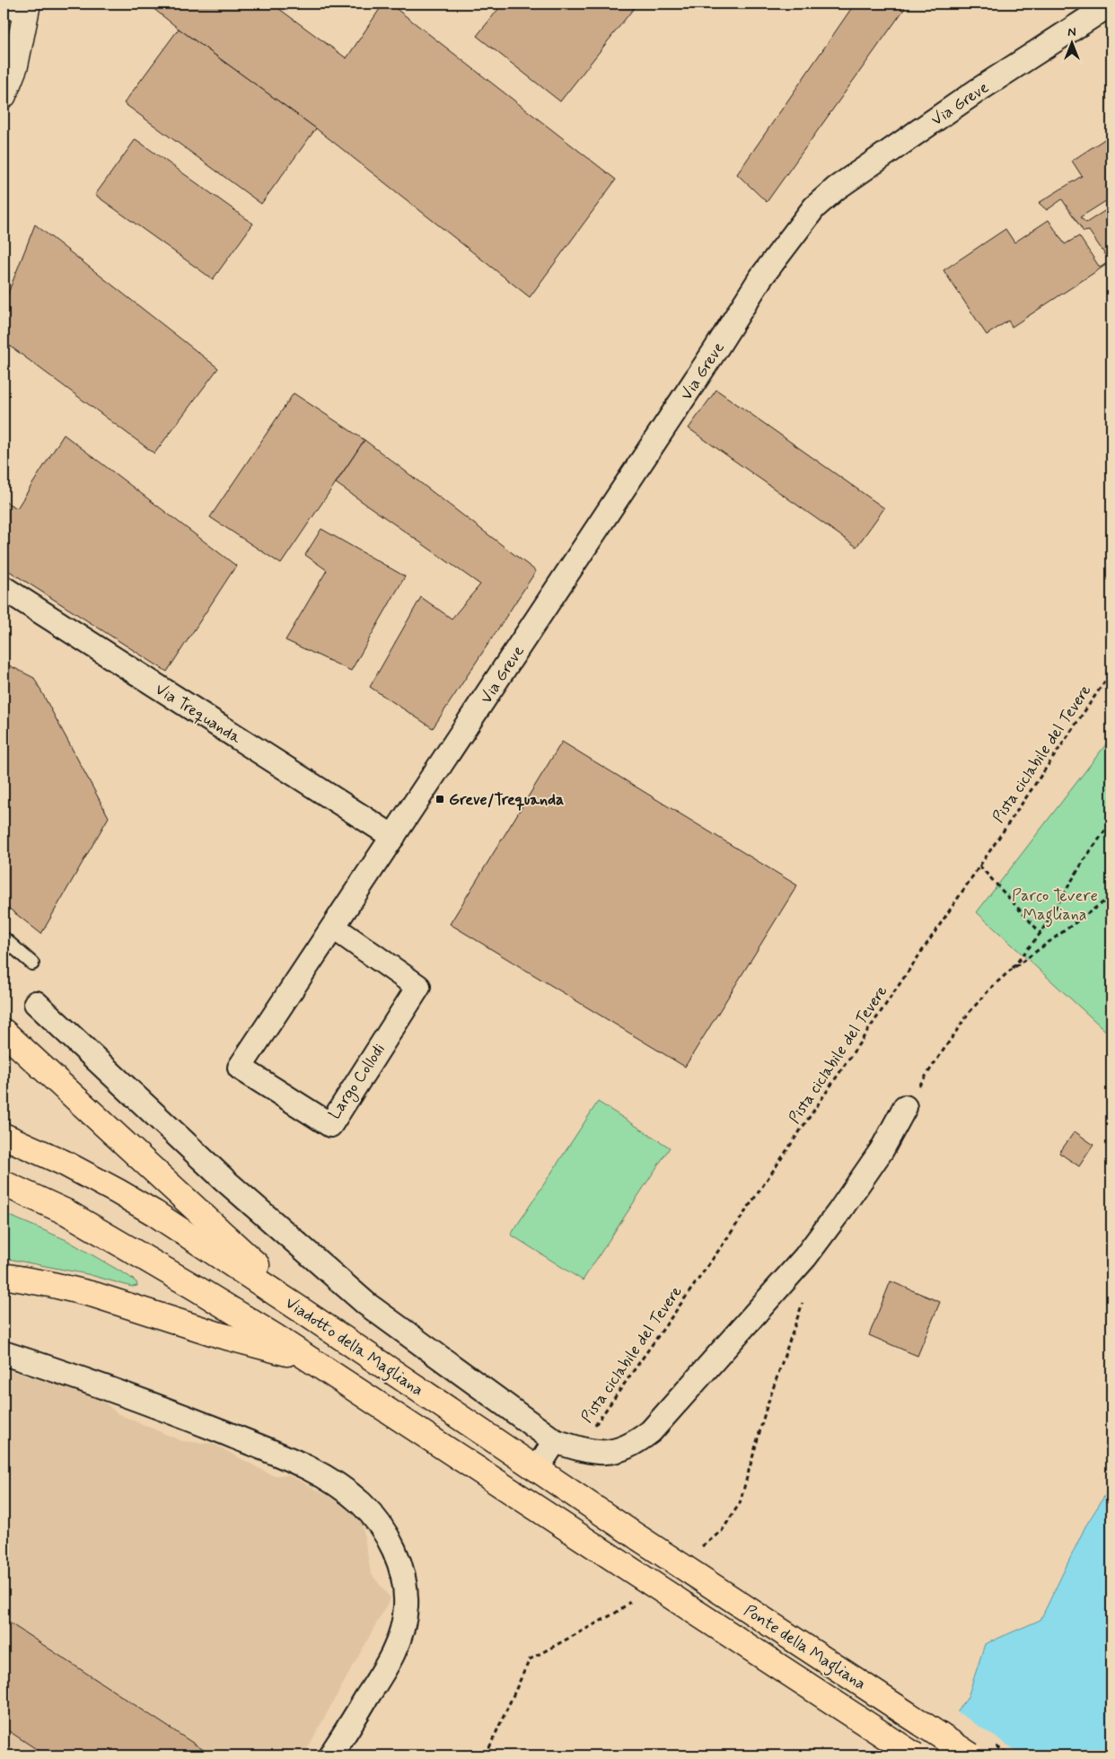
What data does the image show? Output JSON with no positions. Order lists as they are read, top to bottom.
{
  "streets": {
    "highway": ["Viadotto della Magliana", "Ponte della Magliana"],
    "street": ["Via Greve", "Via Trequanda", "Largo Collodi"],
    "path": ["Pista ciclabile del Tevere"]
  },
  "crossings": [
    ["Via Greve", "Via Trequanda"],
    ["Via Greve", "Largo Collodi"],
    ["Via Trequanda", "Largo Collodi"],
    ["Viadotto della Magliana", "Ponte della Magliana"]
  ],
  "parks": ["Parco Tevere Magliana"],
  "places": {
    "transit": ["Greve/Trequanda"]
  },
  "north": "top"
}
